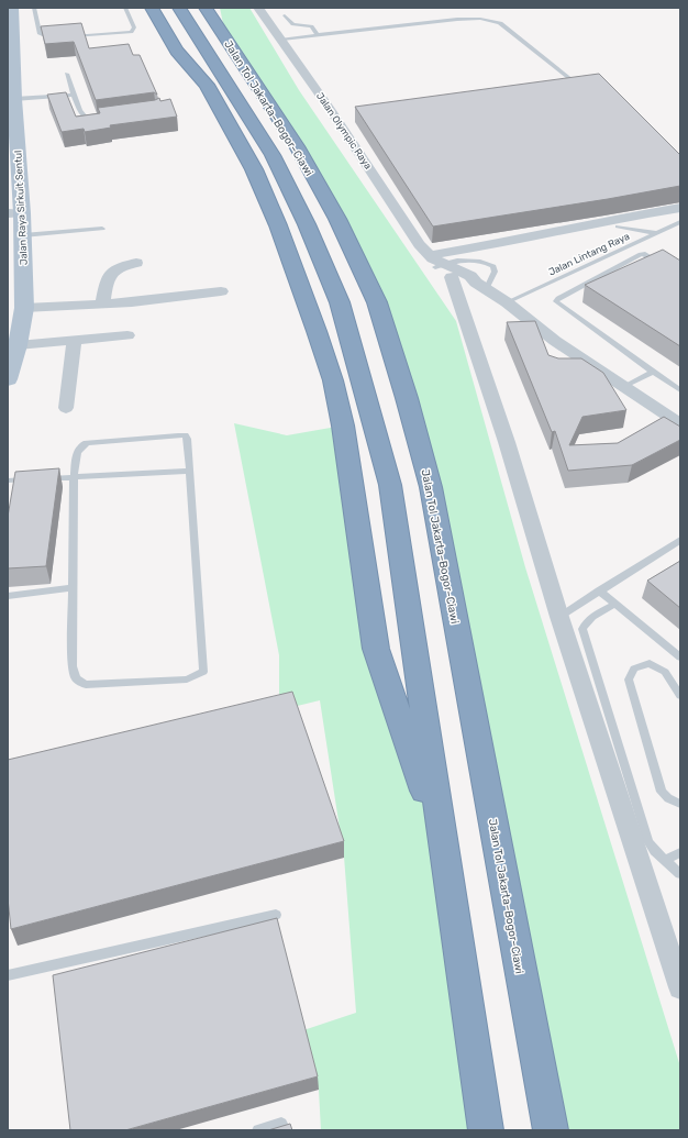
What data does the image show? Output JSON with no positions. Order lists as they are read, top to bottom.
{
  "streets": {
    "highway": ["Jalan Tol Jakarta–Bogor–Ciawi"],
    "main road": ["Jalan Raya Sirkuit Sentul"],
    "street": ["Jalan Olympic Raya"],
    "lane": ["Jalan Lintang Raya"]
  }
}
